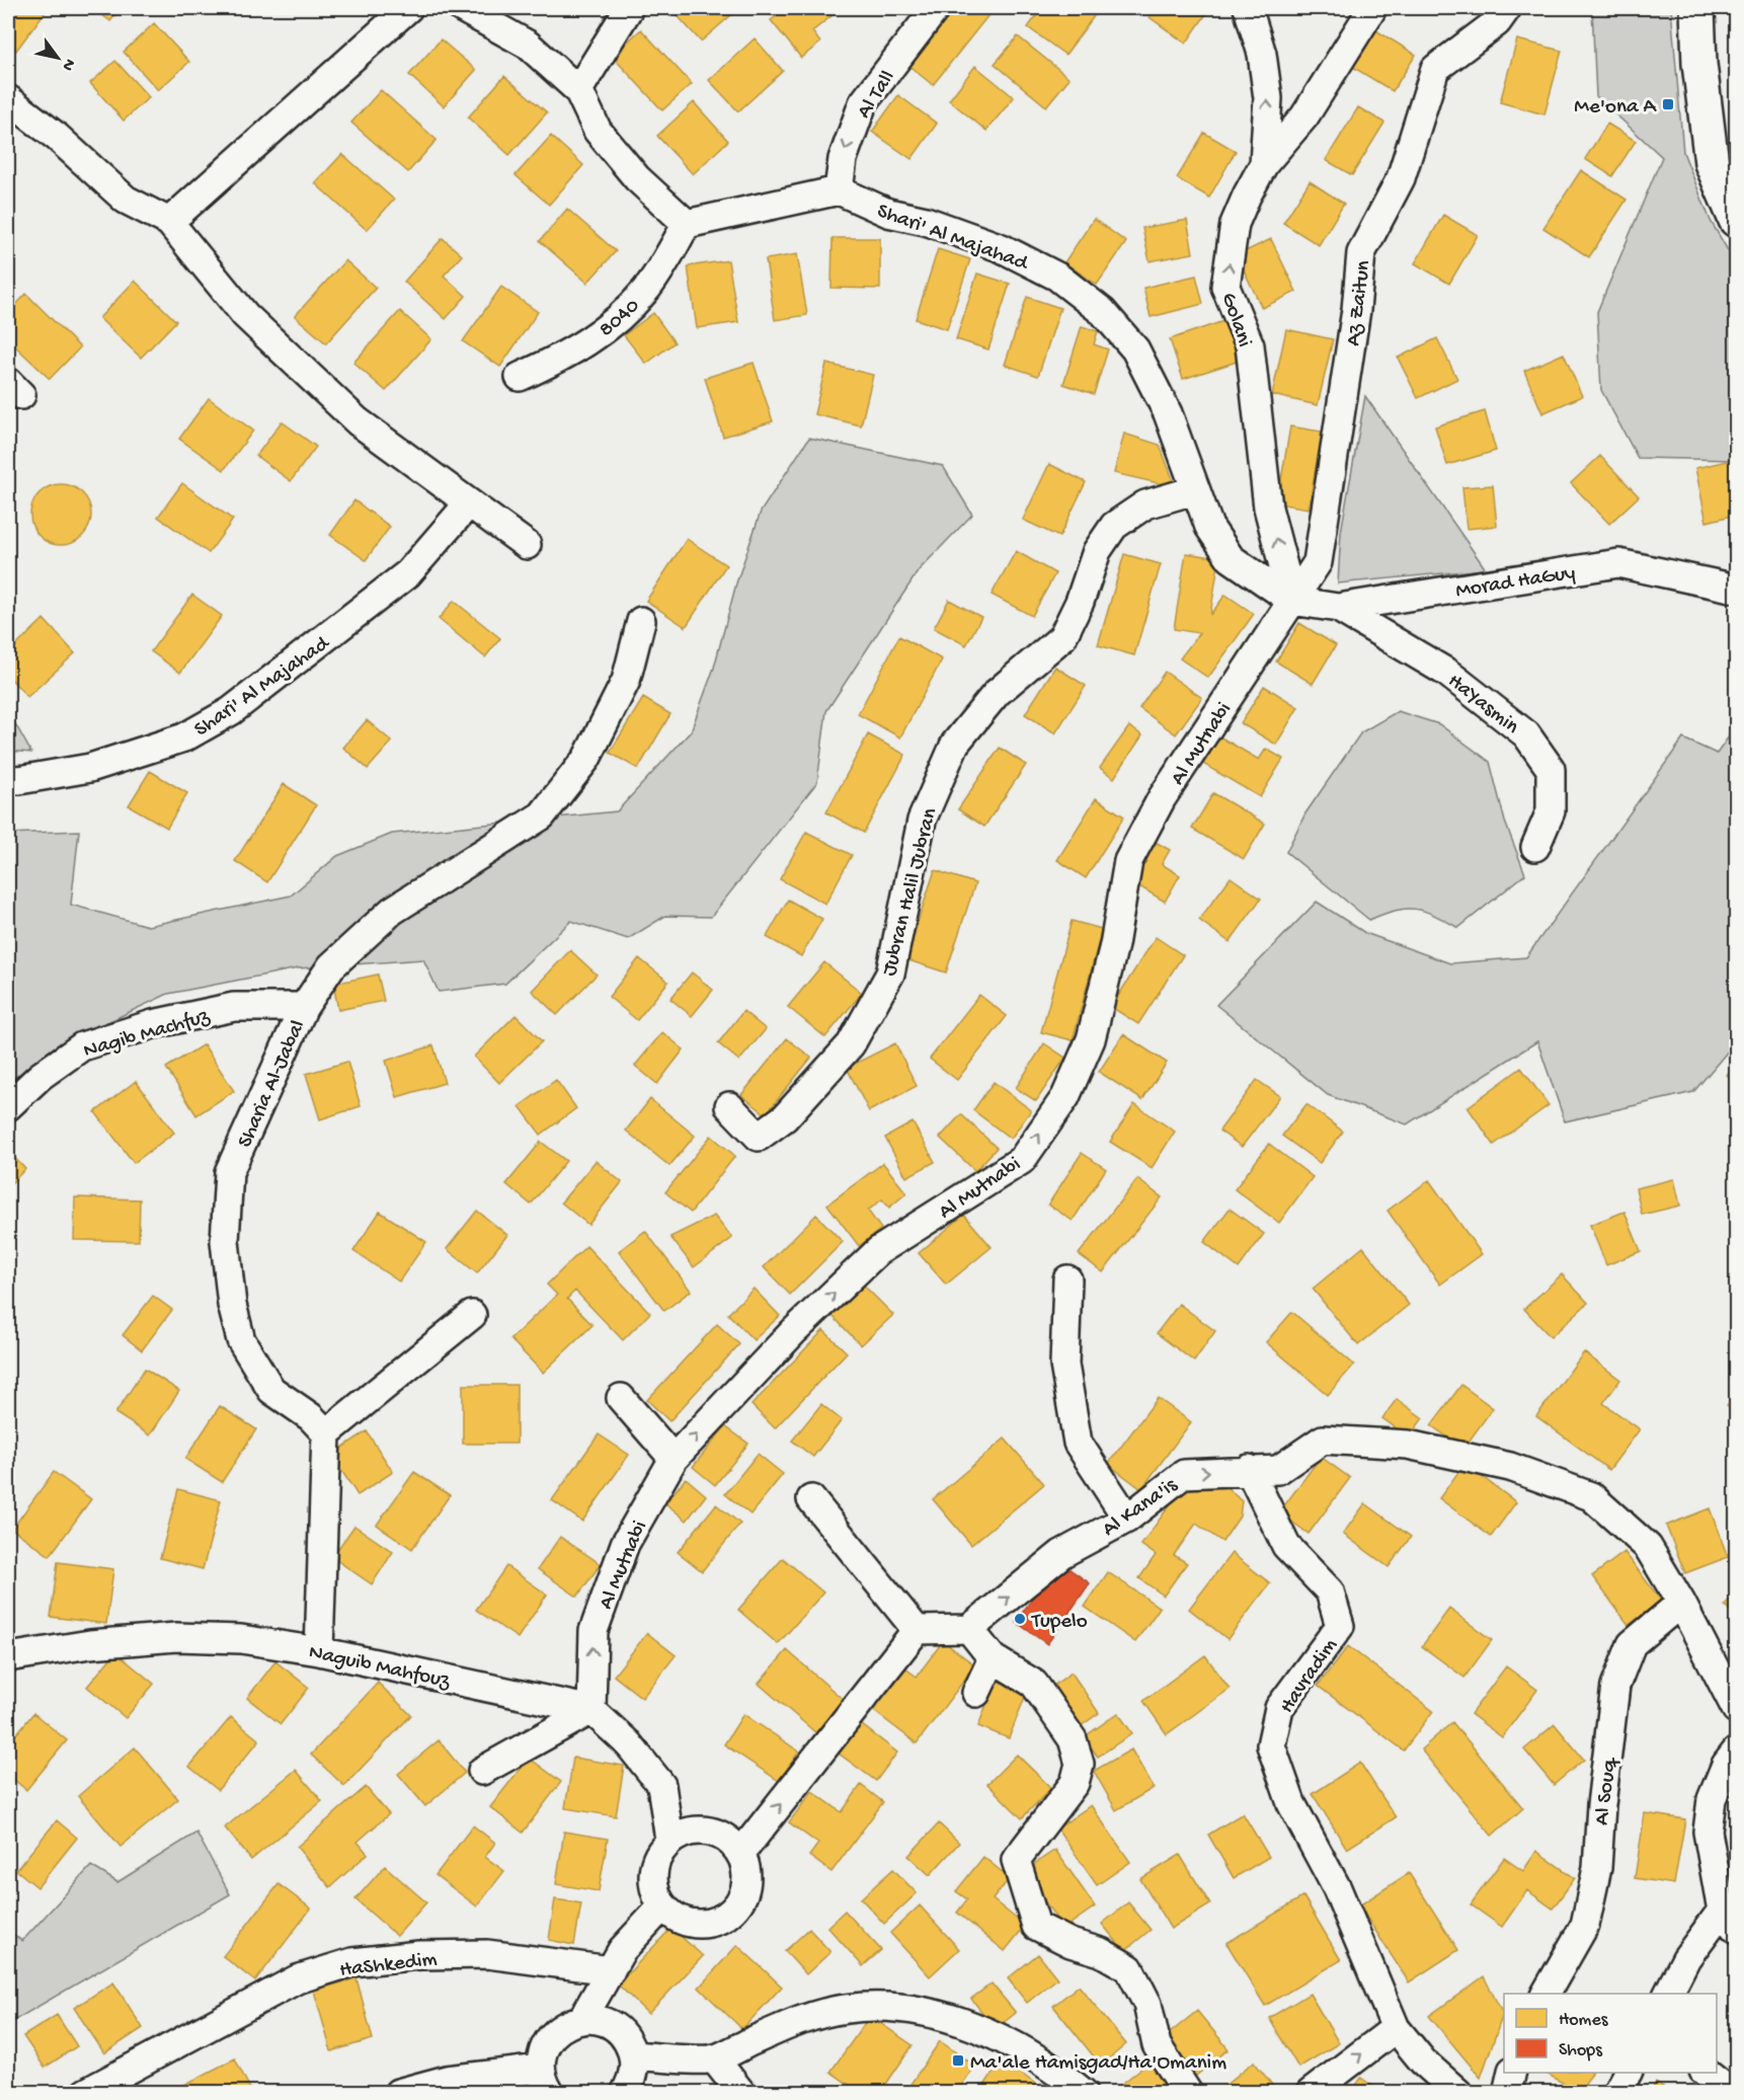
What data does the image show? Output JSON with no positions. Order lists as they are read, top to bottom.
{
  "streets": {
    "street": [
      "Al Tall",
      "Shari' Al Majahad",
      "Az Zaitun",
      "8040",
      "Golani",
      "Morad HaGuy",
      "HaYasmin",
      "Al Mutnabi",
      "Jubran Halil Jubran",
      "Nagib Machfuz",
      "Sharia Al-Jabal",
      "Al Kana'is",
      "Naguib Mahfouz",
      "Havradim",
      "Al Souq",
      "HaShkedim"
    ]
  },
  "crossings": [
    ["Al Tall", "Shari' Al Majahad"],
    ["Shari' Al Majahad", "Az Zaitun"],
    ["Shari' Al Majahad", "Golani"],
    ["Shari' Al Majahad", "Morad HaGuy"],
    ["Shari' Al Majahad", "Al Mutnabi"],
    ["Shari' Al Majahad", "Jubran Halil Jubran"],
    ["Az Zaitun", "Golani"],
    ["Az Zaitun", "Morad HaGuy"],
    ["Az Zaitun", "Al Mutnabi"],
    ["Golani", "Morad HaGuy"],
    ["Golani", "Al Mutnabi"],
    ["Morad HaGuy", "HaYasmin"],
    ["Morad HaGuy", "Al Mutnabi"],
    ["Al Mutnabi", "Naguib Mahfouz"],
    ["Nagib Machfuz", "Sharia Al-Jabal"],
    ["Al Kana'is", "Havradim"],
    ["Al Kana'is", "Al Souq"]
  ],
  "one_way": ["Al Tall", "Golani", "Al Mutnabi"],
  "places": {
    "transit": ["Me'ona A", "Ma'ale Hamisgad/Ha'Omanim"],
    "other": ["Tupelo"]
  },
  "legend": ["Homes", "Shops"],
  "north": "bottom right"
}
